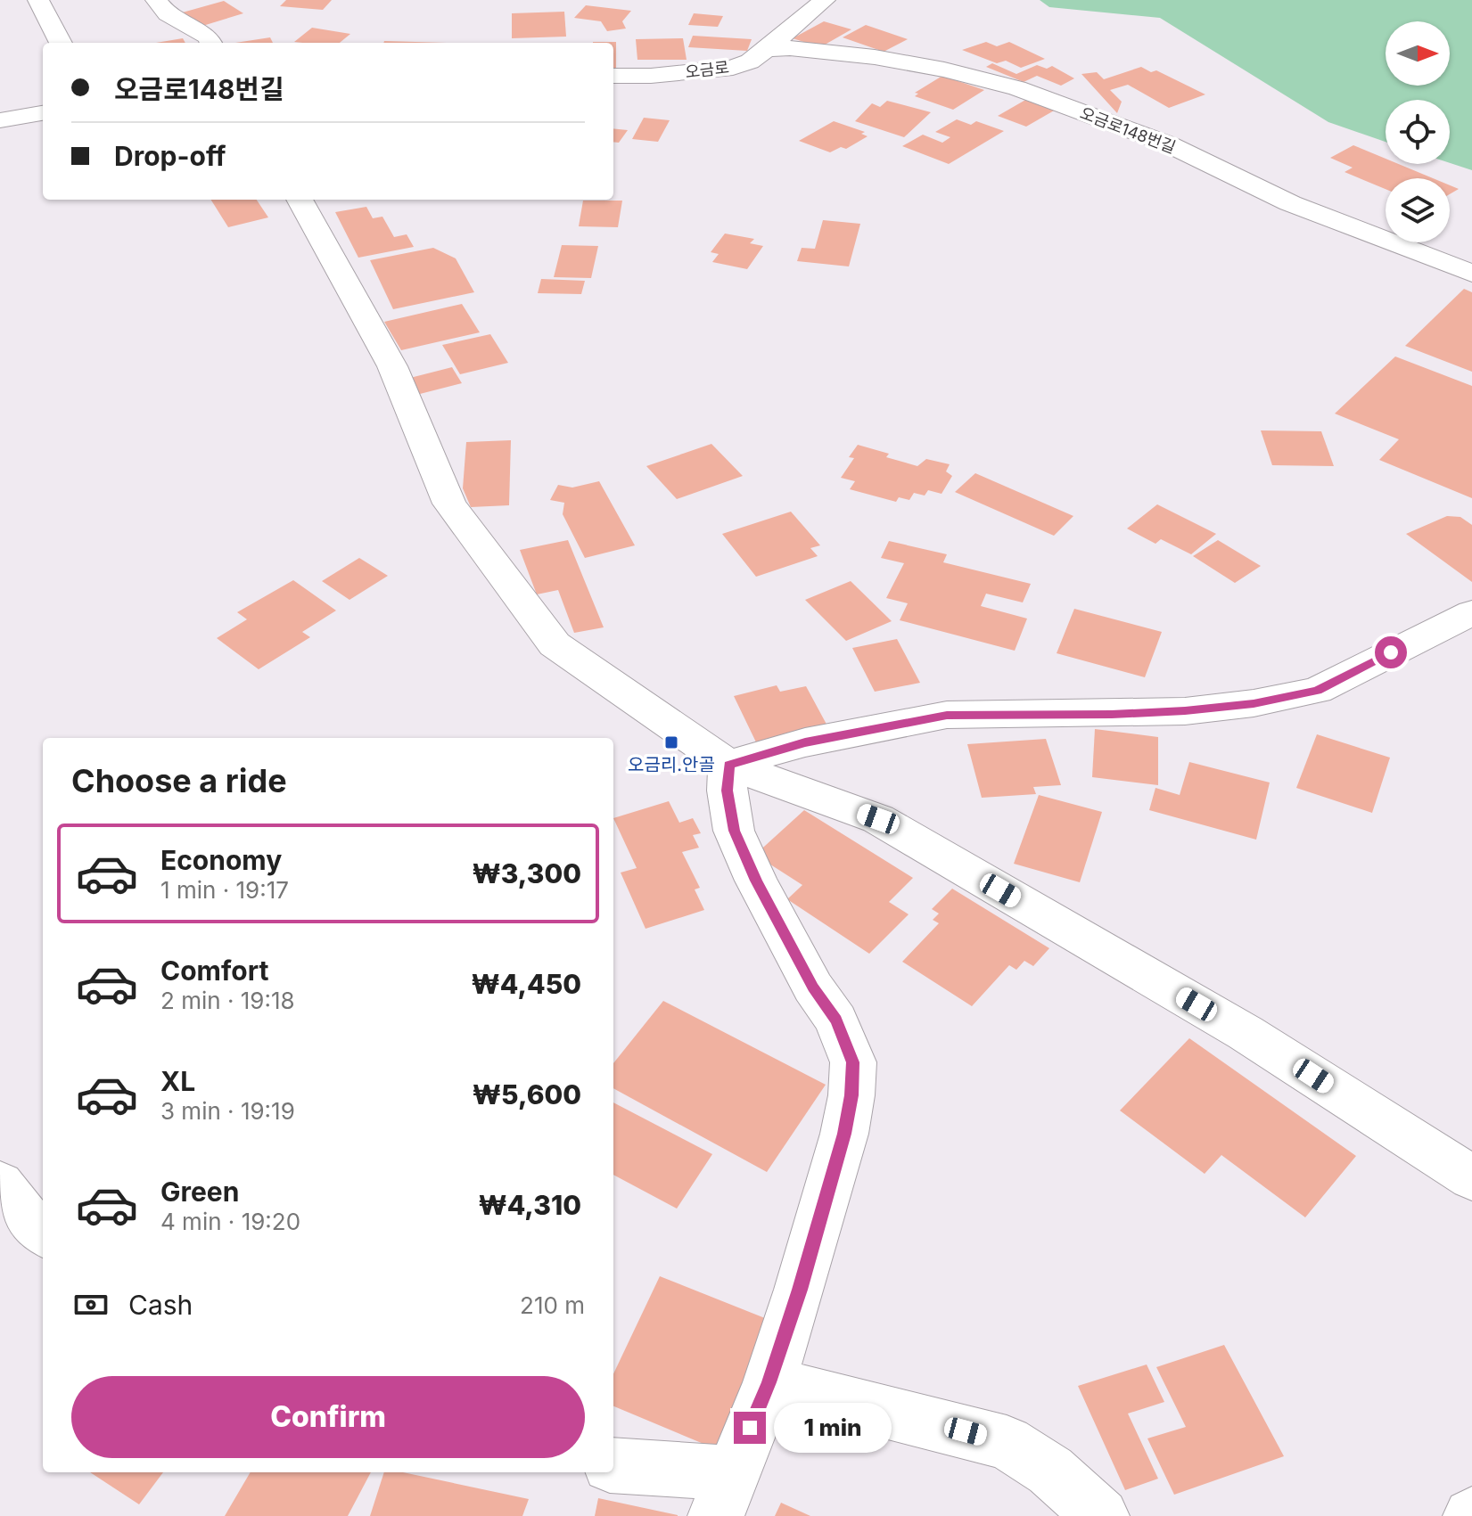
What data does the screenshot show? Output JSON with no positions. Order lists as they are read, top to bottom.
{
  "streets": {
    "street": ["오금로", "오금로148번길"]
  },
  "crossings": [
    ["오금로", "오금로148번길"]
  ],
  "places": {
    "transit": ["오금리.안골"]
  },
  "north": "right",
  "page": {
    "banner": ["오금로148번길", "Drop-off"],
    "heading": "Choose a ride",
    "list": [
      {
        "name": "Economy",
        "note": "1 min · 19:17",
        "value": "₩3,300"
      },
      {
        "name": "Comfort",
        "note": "2 min · 19:18",
        "value": "₩4,450"
      },
      {
        "name": "XL",
        "note": "3 min · 19:19",
        "value": "₩5,600"
      },
      {
        "name": "Green",
        "note": "4 min · 19:20",
        "value": "₩4,310"
      }
    ],
    "pay": ["Cash", "210 m"],
    "buttons": "Confirm",
    "bubble": "1 min"
  }
}
